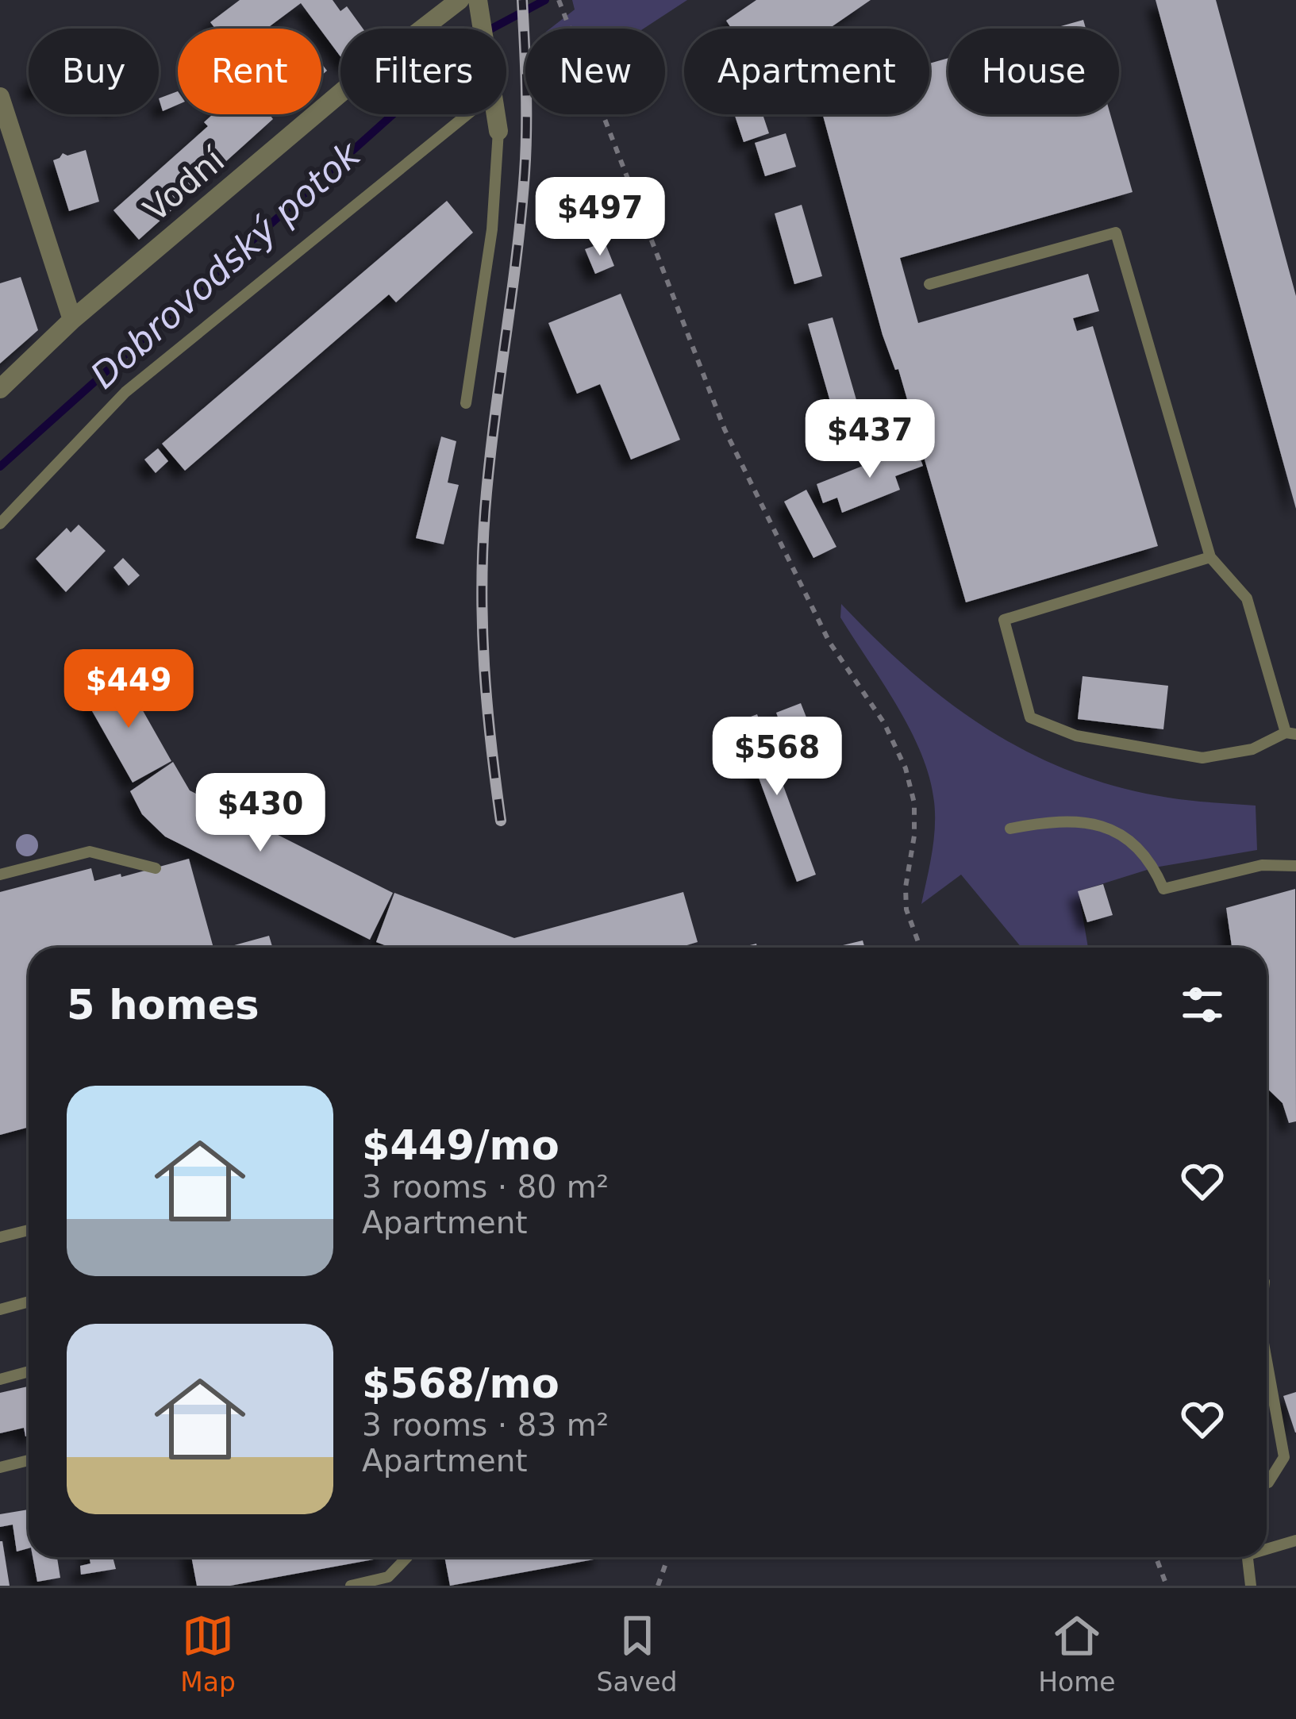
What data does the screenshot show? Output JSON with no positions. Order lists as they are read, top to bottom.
{
  "streets": {
    "street": ["Vodní"]
  },
  "water": ["Dobrovodský potok"],
  "page": {
    "chip": [
      "Buy",
      "Rent",
      "Filters",
      "New",
      "Apartment",
      "House"
    ],
    "price": [
      "$497",
      "$437",
      "$449",
      "$568",
      "$430"
    ],
    "heading": "5 homes",
    "list": [
      {
        "name": "$449/mo",
        "note": "3 rooms · 80 m² · Apartment"
      },
      {
        "name": "$568/mo",
        "note": "3 rooms · 83 m² · Apartment"
      }
    ],
    "tabs": ["Map", "Saved", "Home"]
  }
}
